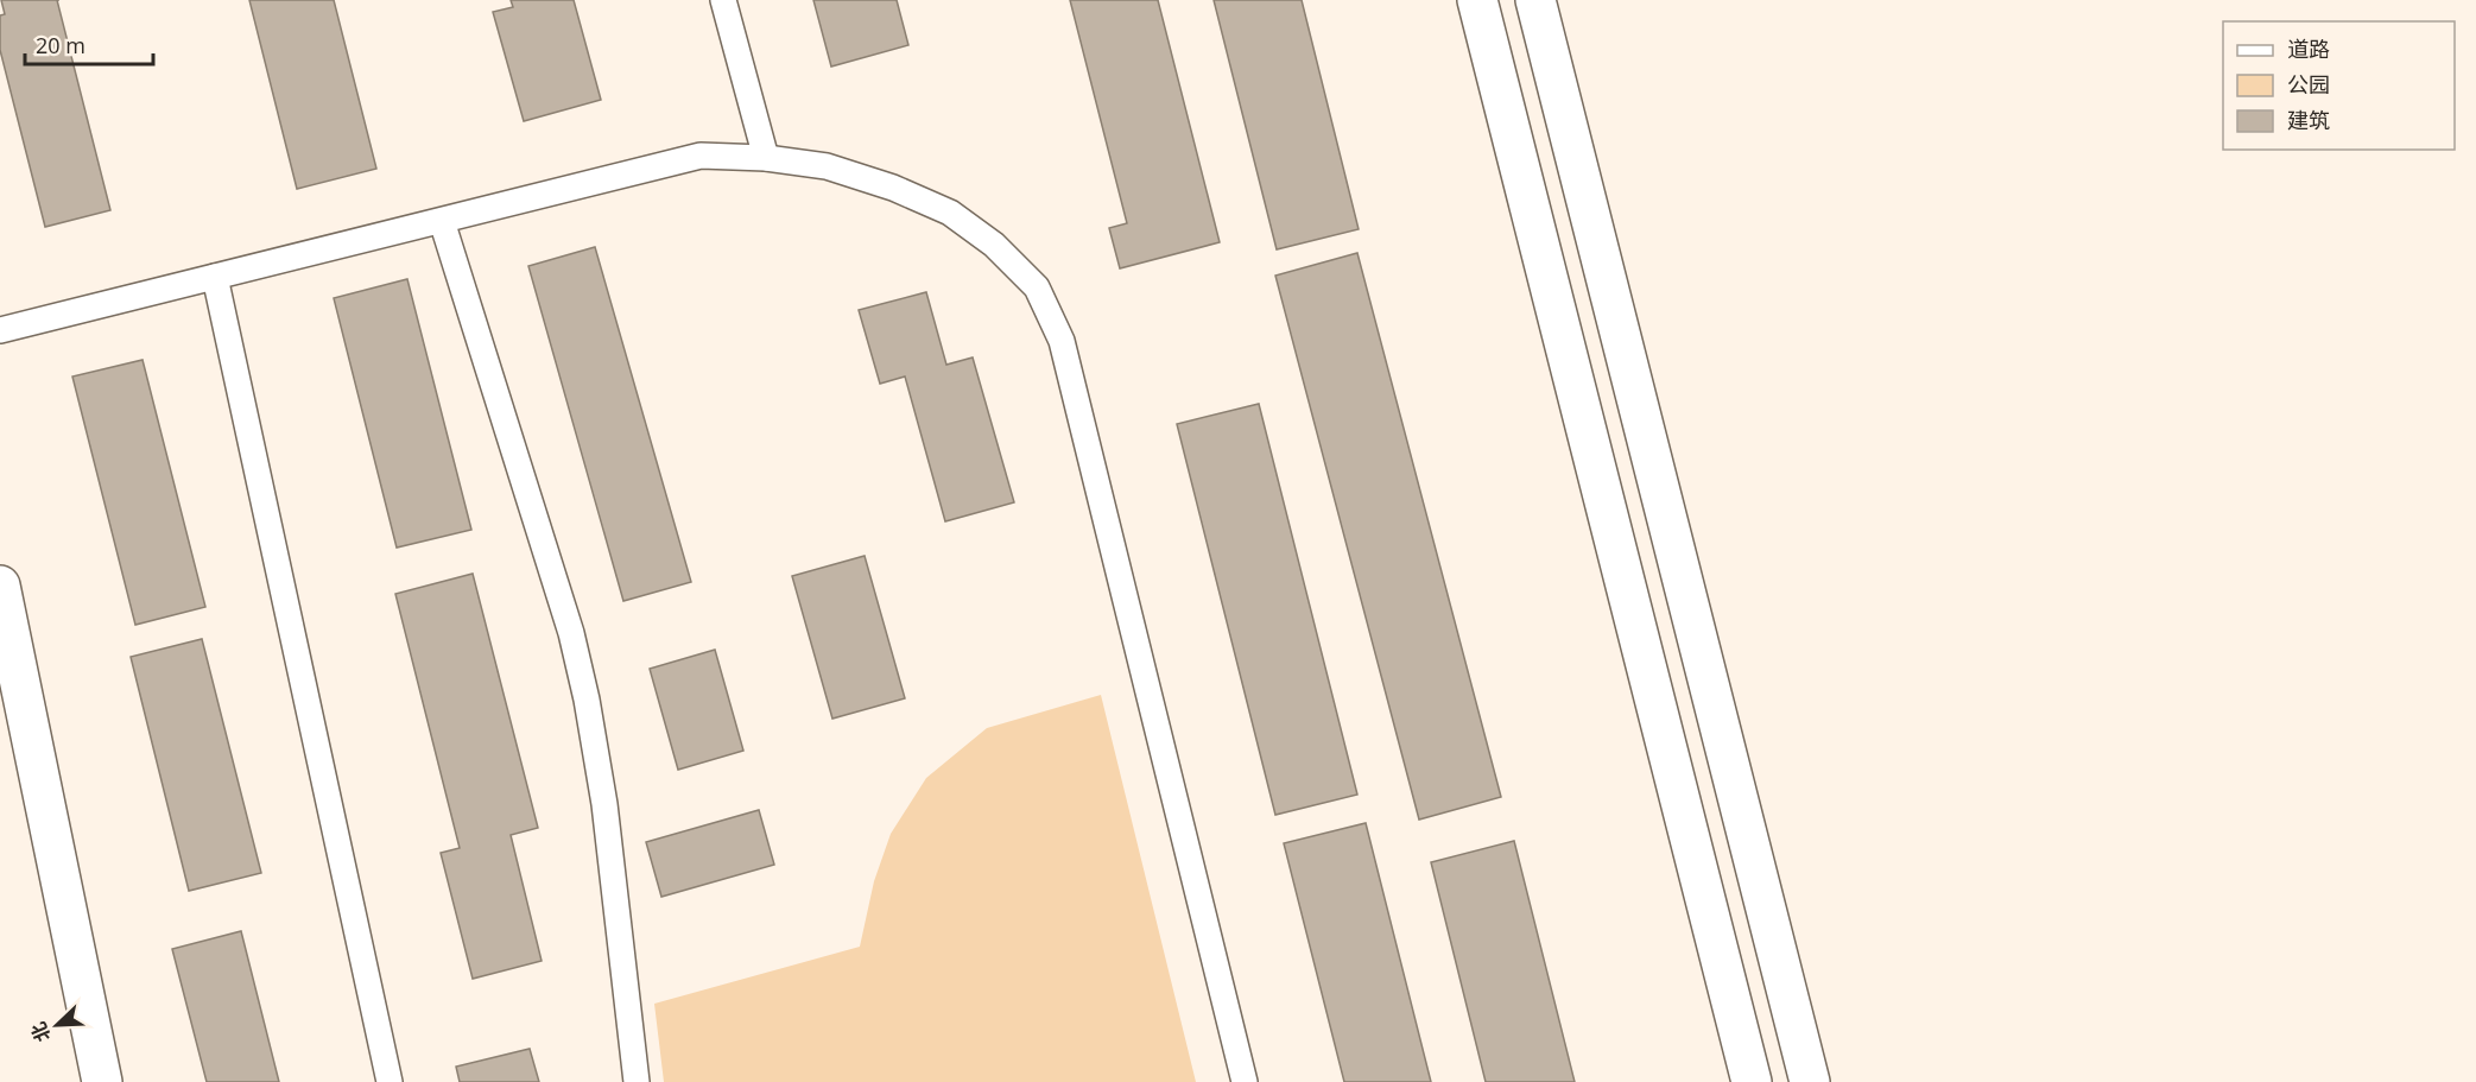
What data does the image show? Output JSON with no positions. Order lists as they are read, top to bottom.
{
  "legend": ["道路", "公园", "建筑"],
  "scale_bar": "20 m",
  "north": "bottom left"
}
